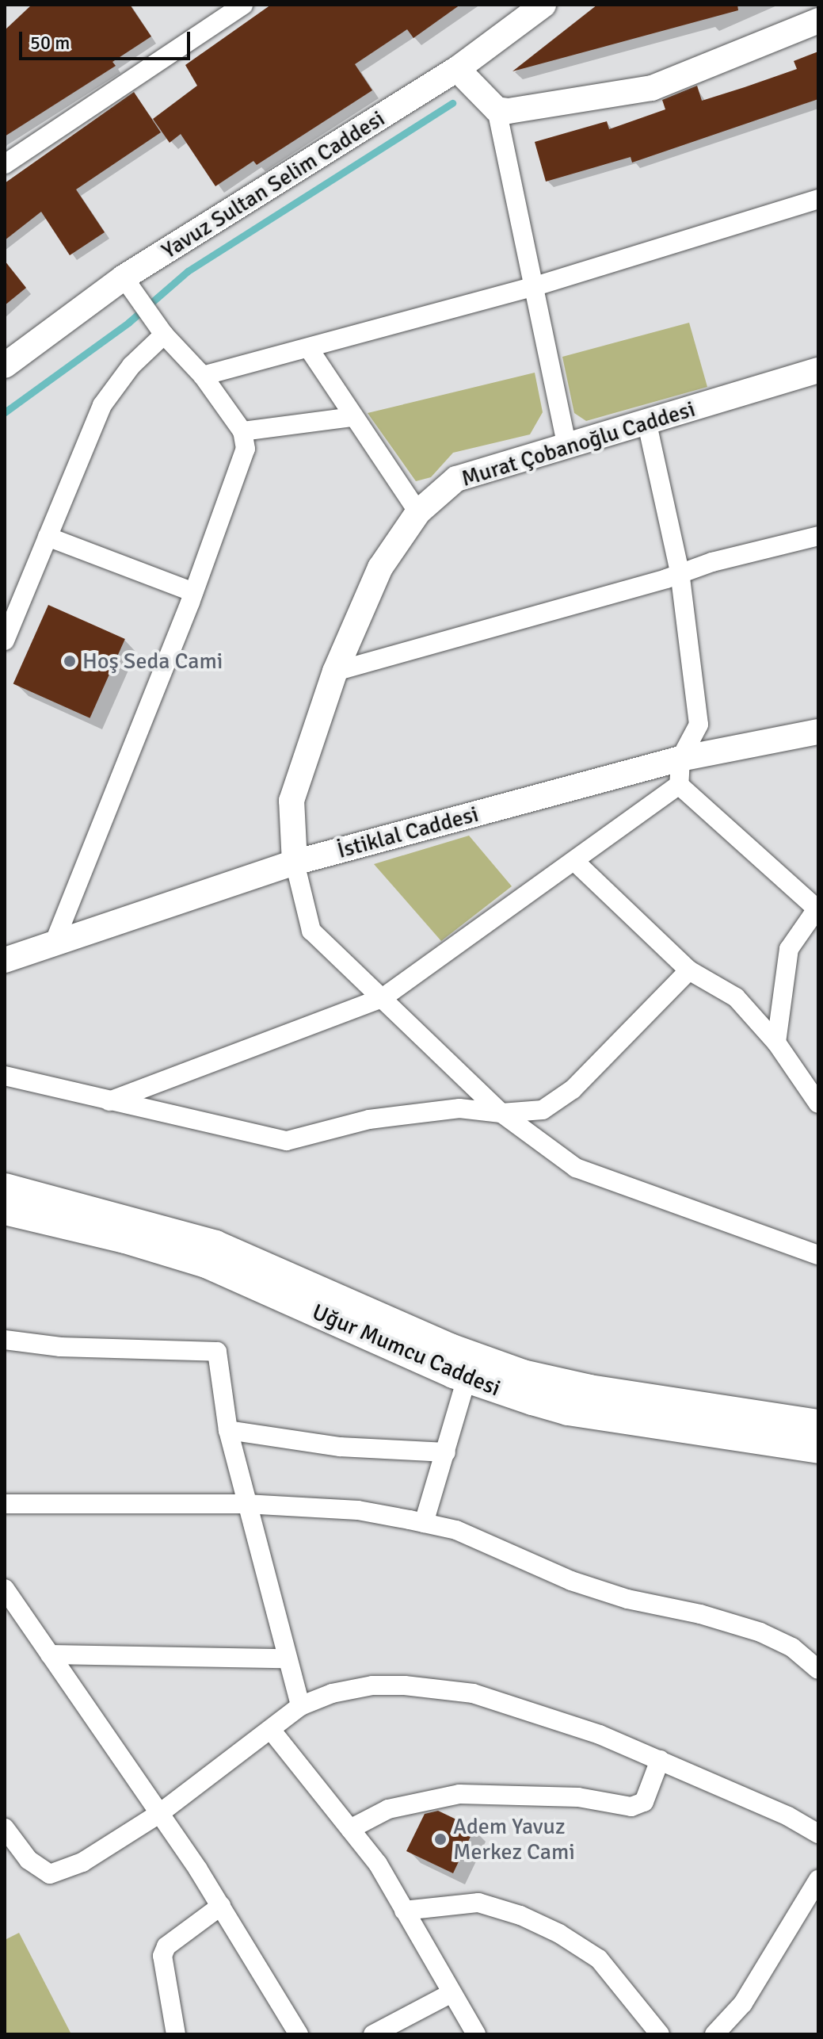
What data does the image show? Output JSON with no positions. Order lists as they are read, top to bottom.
{
  "streets": {
    "main road": ["Uğur Mumcu Caddesi"],
    "street": ["Yavuz Sultan Selim Caddesi", "Murat Çobanoğlu Caddesi", "İstiklal Caddesi"]
  },
  "crossings": [
    ["Murat Çobanoğlu Caddesi", "İstiklal Caddesi"]
  ],
  "places": ["Hoş Seda Cami", "Adem Yavuz Merkez Cami"],
  "scale_bar": "50 m"
}
